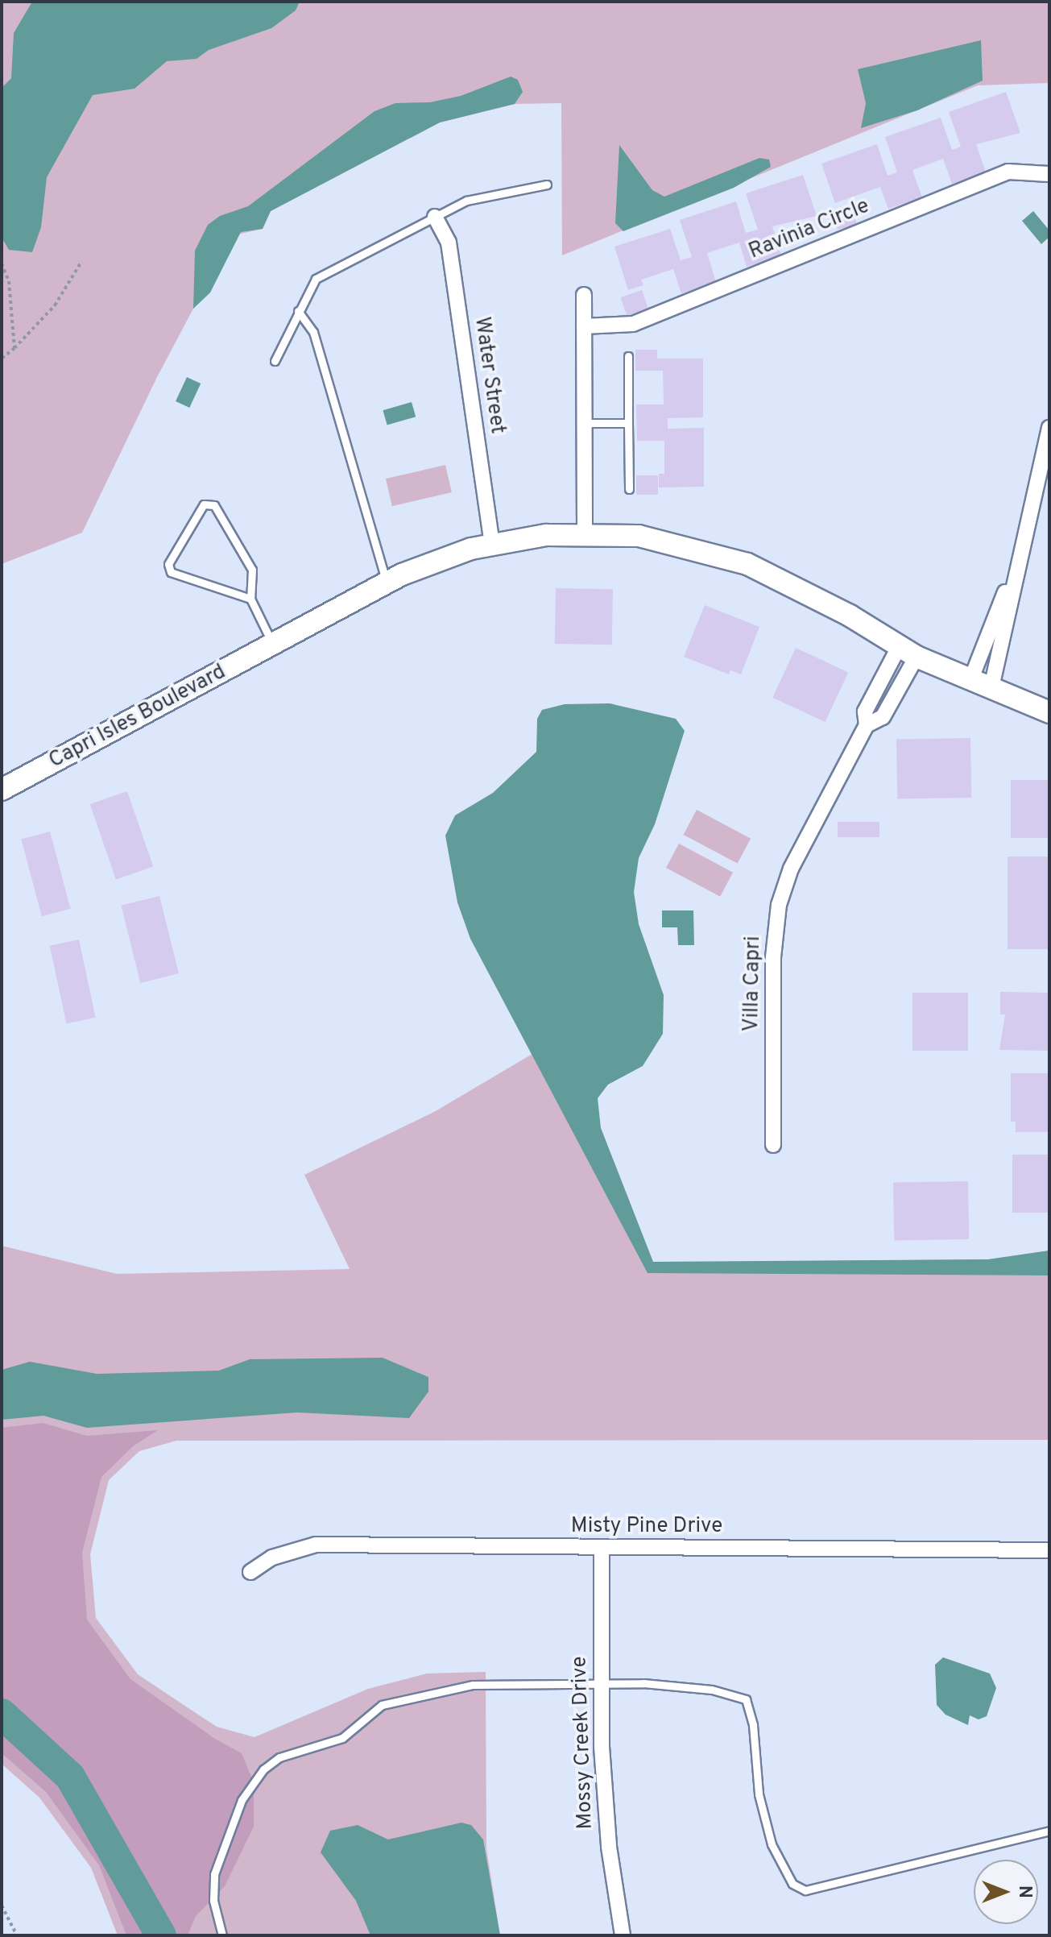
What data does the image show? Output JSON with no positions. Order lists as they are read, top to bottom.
{
  "streets": {
    "street": [
      "Ravinia Circle",
      "Water Street",
      "Capri Isles Boulevard",
      "Villa Capri",
      "Misty Pine Drive",
      "Mossy Creek Drive"
    ]
  },
  "crossings": [
    ["Water Street", "Capri Isles Boulevard"],
    ["Capri Isles Boulevard", "Villa Capri"],
    ["Misty Pine Drive", "Mossy Creek Drive"]
  ],
  "north": "right"
}
